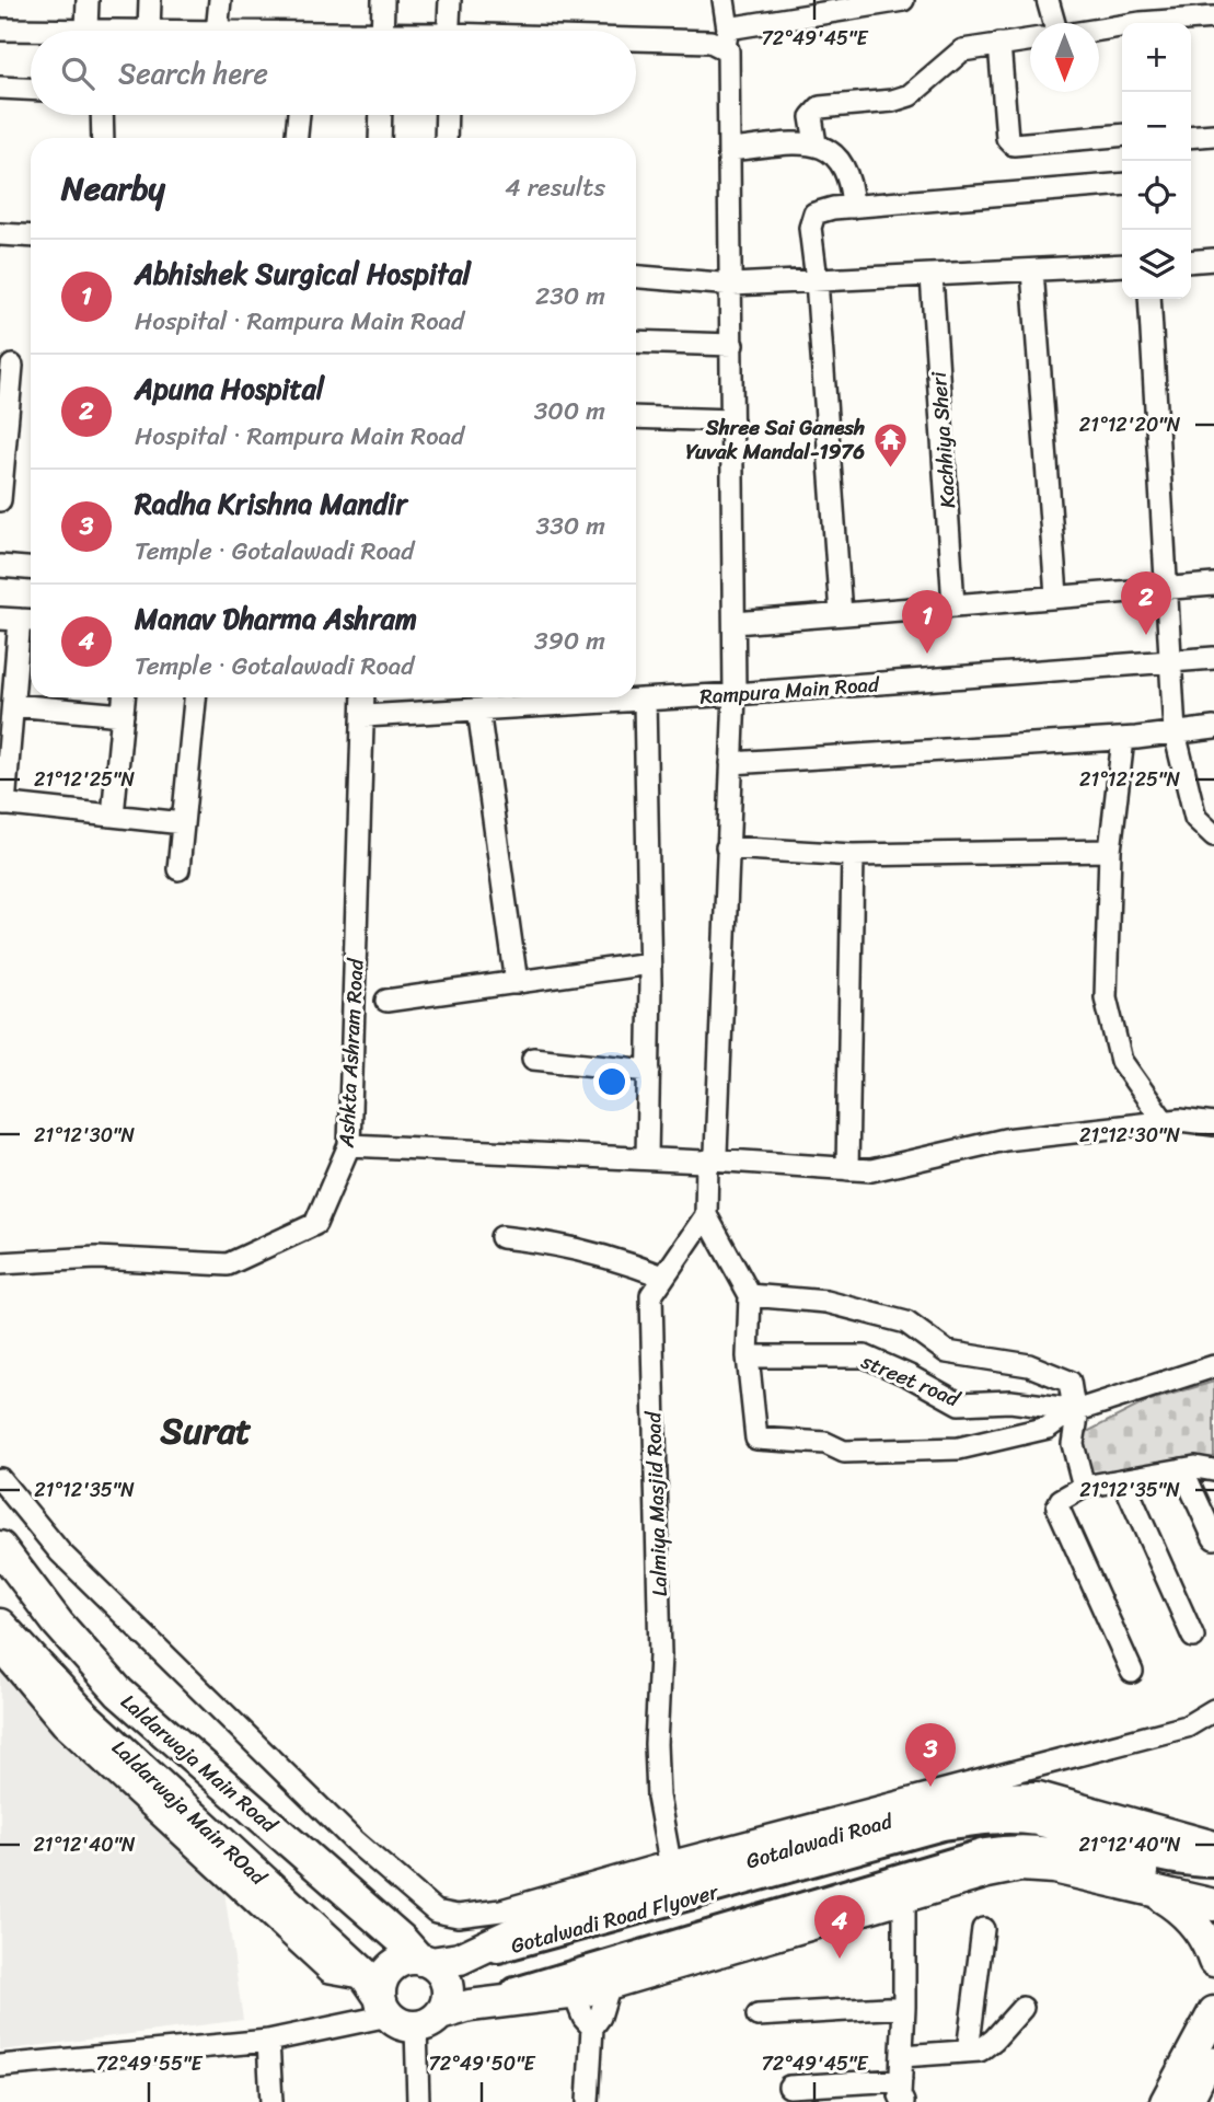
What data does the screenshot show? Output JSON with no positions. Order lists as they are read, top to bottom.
{
  "streets": {
    "highway": ["Laldarwaja Main Road", "Laldarwaja Main ROad", "Gotalawadi Road"],
    "main road": ["Gotalwadi Road Flyover"],
    "street": [
      "Kachhiya Sheri",
      "Rampura Main Road",
      "Ashkta Ashram Road",
      "street road",
      "Lalmiya Masjid Road"
    ]
  },
  "crossings": [
    ["Rampura Main Road", "Ashkta Ashram Road"],
    ["Laldarwaja Main Road", "Gotalawadi Road"],
    ["Laldarwaja Main Road", "Gotalwadi Road Flyover"],
    ["Laldarwaja Main ROad", "Gotalawadi Road"],
    ["Gotalawadi Road", "Gotalwadi Road Flyover"]
  ],
  "districts": ["Surat"],
  "places": {
    "temple": ["Shree Sai Ganesh Yuvak Mandal-1976"]
  },
  "north": "bottom",
  "page": {
    "map_buttons": ["+", "−"],
    "search": "Search here",
    "heading": ["Nearby", "4 results"],
    "list": [
      {
        "mark": "1",
        "name": "Abhishek Surgical Hospital",
        "note": "Hospital · Rampura Main Road",
        "value": "230 m"
      },
      {
        "mark": "2",
        "name": "Apuna Hospital",
        "note": "Hospital · Rampura Main Road",
        "value": "300 m"
      },
      {
        "mark": "3",
        "name": "Radha Krishna Mandir",
        "note": "Temple · Gotalawadi Road",
        "value": "330 m"
      },
      {
        "mark": "4",
        "name": "Manav Dharma Ashram",
        "note": "Temple · Gotalawadi Road",
        "value": "390 m"
      }
    ],
    "pins": [
      "2",
      "1",
      "3",
      "4"
    ]
  },
  "coordinates": [
    "72°49'45\"E",
    "21°12'20\"N",
    "21°12'25\"N",
    "21°12'30\"N",
    "21°12'35\"N",
    "21°12'40\"N",
    "72°49'55\"E",
    "72°49'50\"E"
  ]
}
